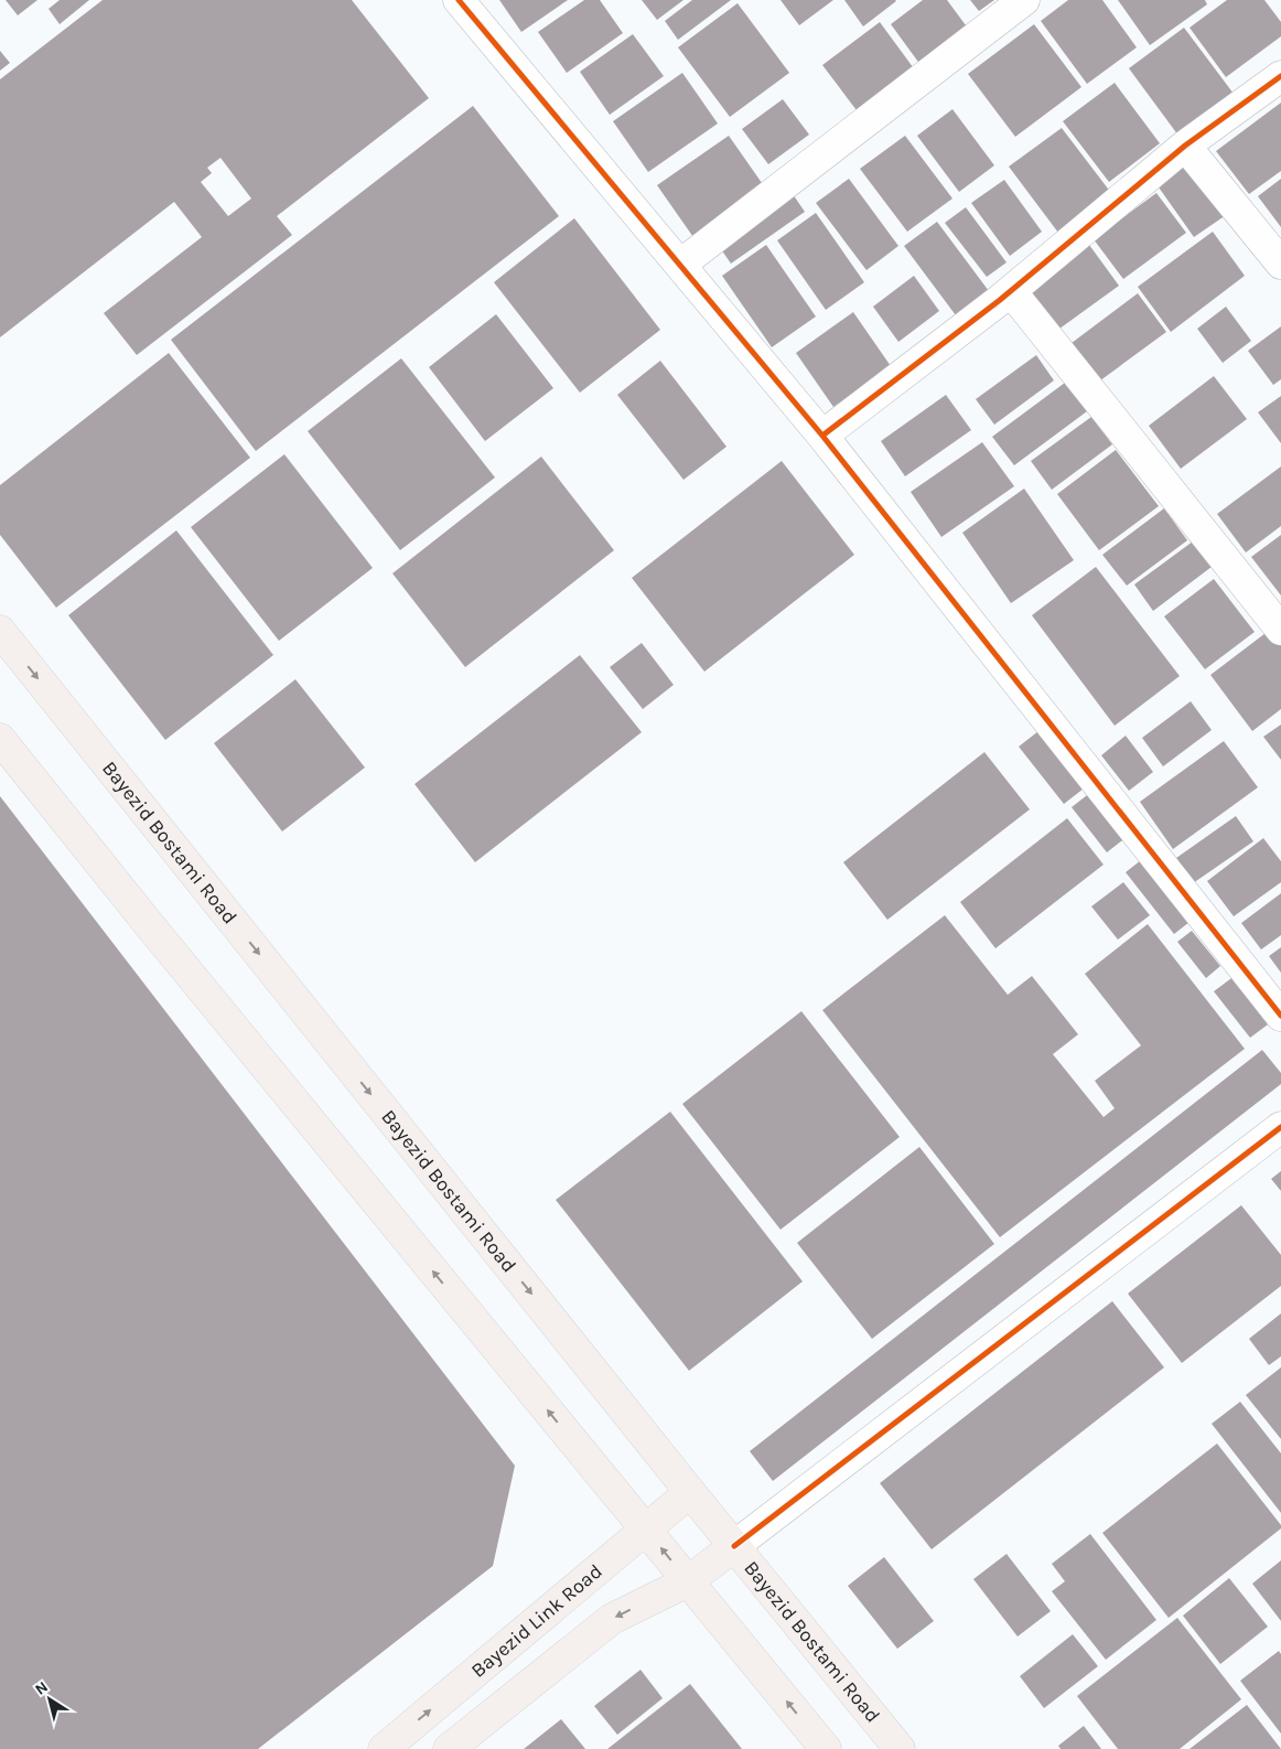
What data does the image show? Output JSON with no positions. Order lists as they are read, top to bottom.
{
  "streets": {
    "main road": ["Bayezid Bostami Road", "Bayezid Link Road"]
  },
  "crossings": [
    ["Bayezid Bostami Road", "Bayezid Link Road"]
  ],
  "north": "top left"
}
